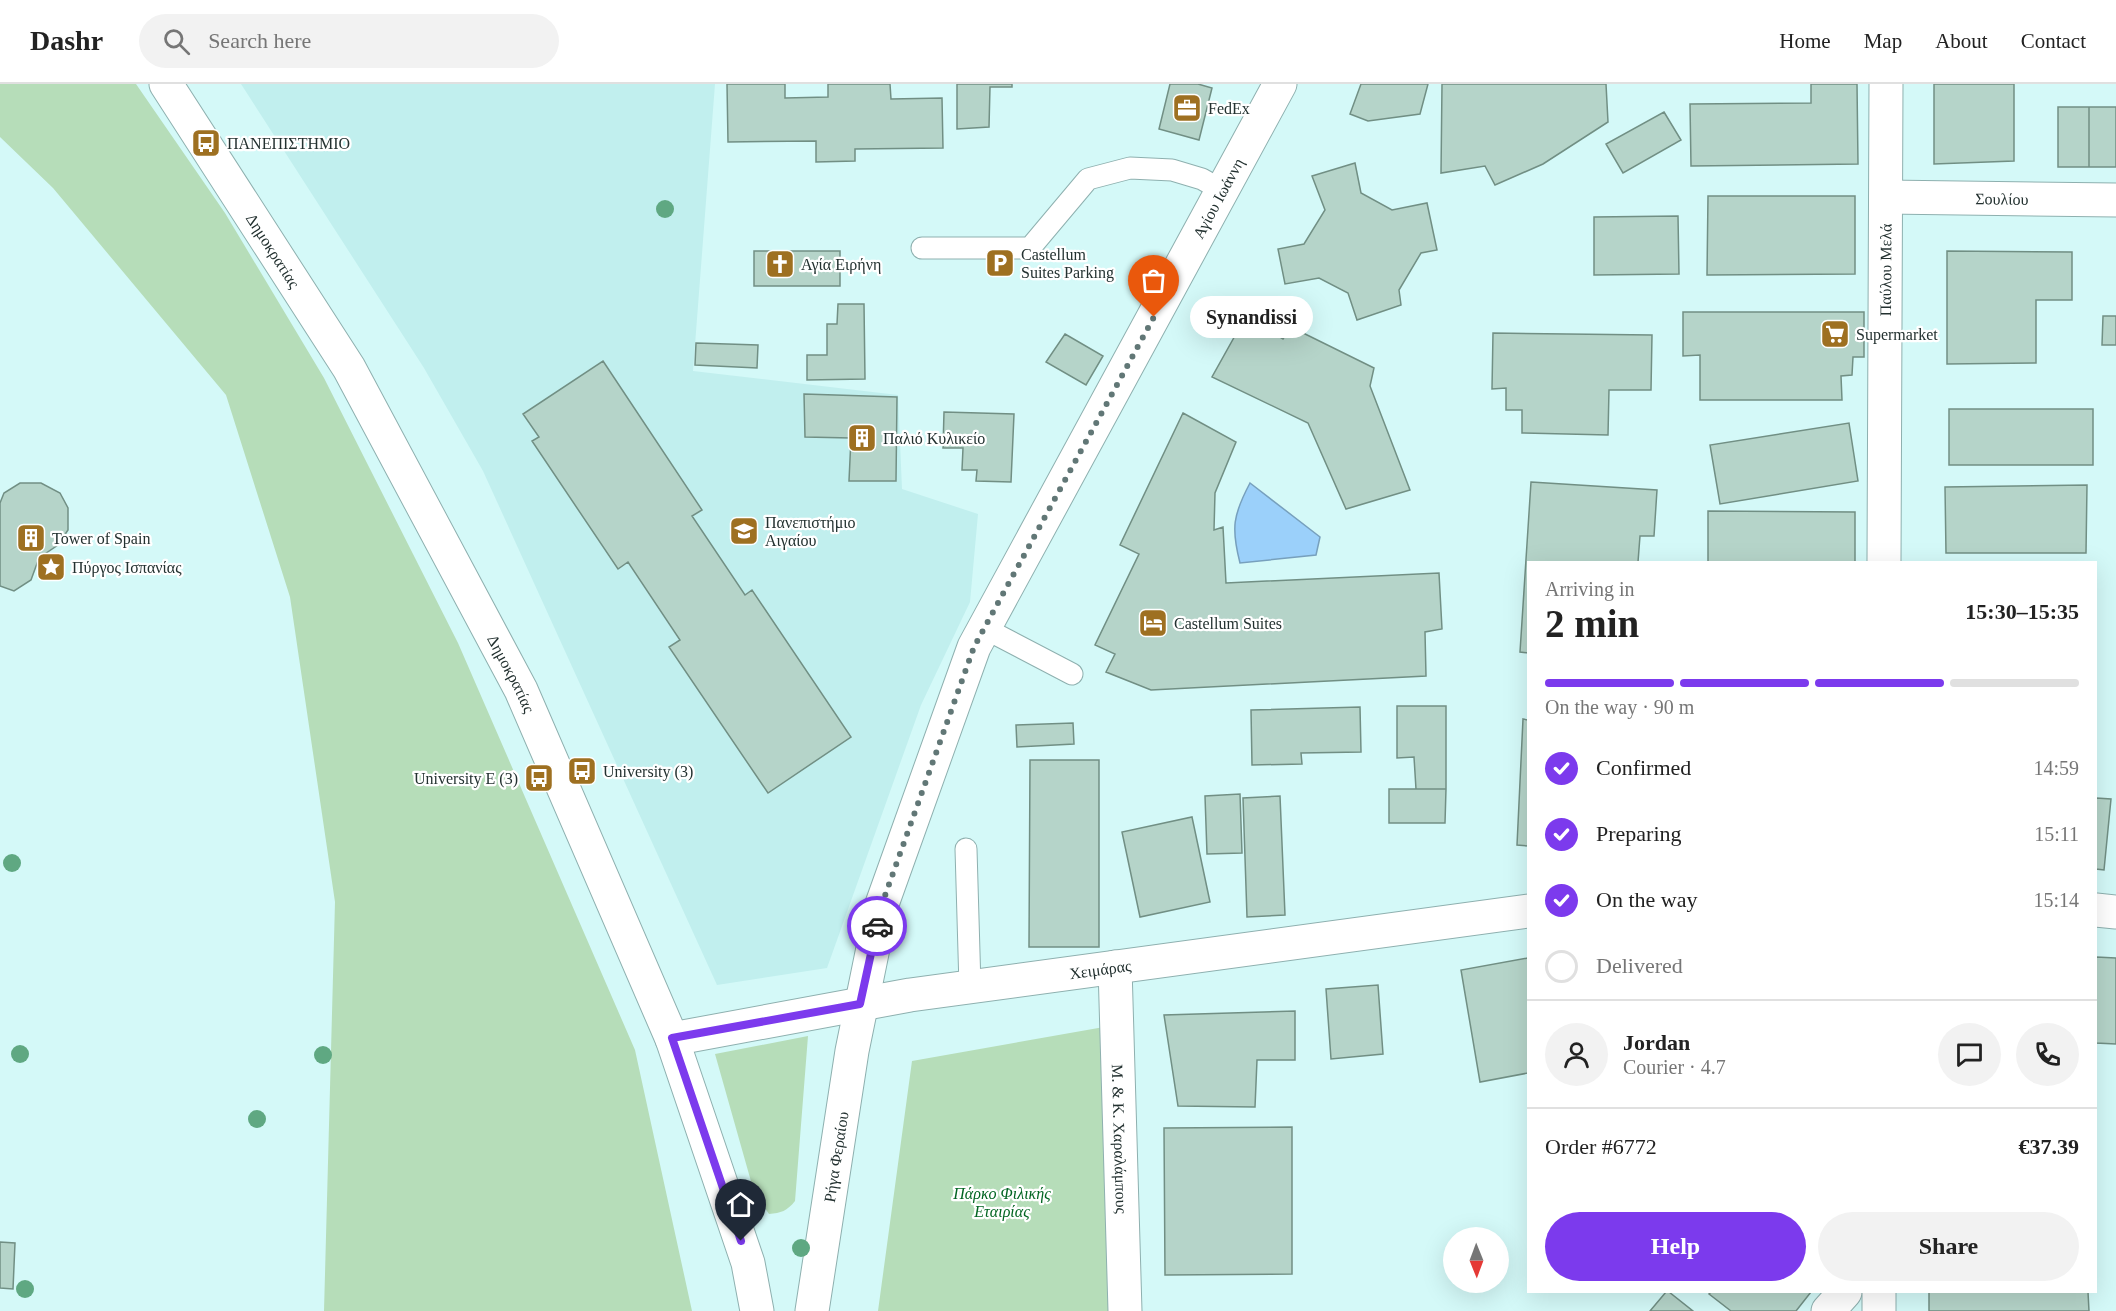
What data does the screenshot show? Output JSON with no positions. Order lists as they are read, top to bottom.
{
  "streets": {
    "street": [
      "Αγίου Ιωάννη",
      "Σουλίου",
      "Δημοκρατίας",
      "Παύλου Μελά",
      "Χειμάρας",
      "Μ. & Κ. Χαραλάμπους",
      "Ρήγα Φεραίου"
    ]
  },
  "crossings": [
    ["Αγίου Ιωάννη", "Χειμάρας"],
    ["Αγίου Ιωάννη", "Ρήγα Φεραίου"],
    ["Σουλίου", "Παύλου Μελά"],
    ["Δημοκρατίας", "Χειμάρας"],
    ["Χειμάρας", "Μ. & Κ. Χαραλάμπους"],
    ["Χειμάρας", "Ρήγα Φεραίου"]
  ],
  "parks": ["Πάρκο Φιλικής Εταιρίας"],
  "places": {
    "office": ["FedEx"],
    "bus stop": ["ΠΑΝΕΠΙΣΤΗΜΙΟ", "University (3)", "University E (3)"],
    "parking": ["Castellum Suites Parking"],
    "church": ["Αγία Ειρήνη"],
    "other": ["Synandissi"],
    "supermarket": ["Supermarket"],
    "building": ["Παλιό Κυλικείο", "Tower of Spain"],
    "school or university": ["Πανεπιστήμιο Αιγαίου"],
    "place": ["Πύργος Ισπανίας"],
    "hotel": ["Castellum Suites"]
  },
  "north": "bottom",
  "page": {
    "header": "Dashr",
    "search": "Search here",
    "nav": [
      "Home",
      "Map",
      "About",
      "Contact"
    ],
    "bubble": "Synandissi",
    "heading": ["2 min", "Arriving in", "15:30–15:35"],
    "panel": [
      "Jordan",
      "Courier · 4.7",
      "Order #6772",
      "€37.39"
    ],
    "bar": "On the way · 90 m",
    "list": [
      ["Confirmed", "14:59"],
      ["Preparing", "15:11"],
      ["On the way", "15:14"],
      "Delivered"
    ],
    "buttons": ["Help", "Share"]
  }
}
